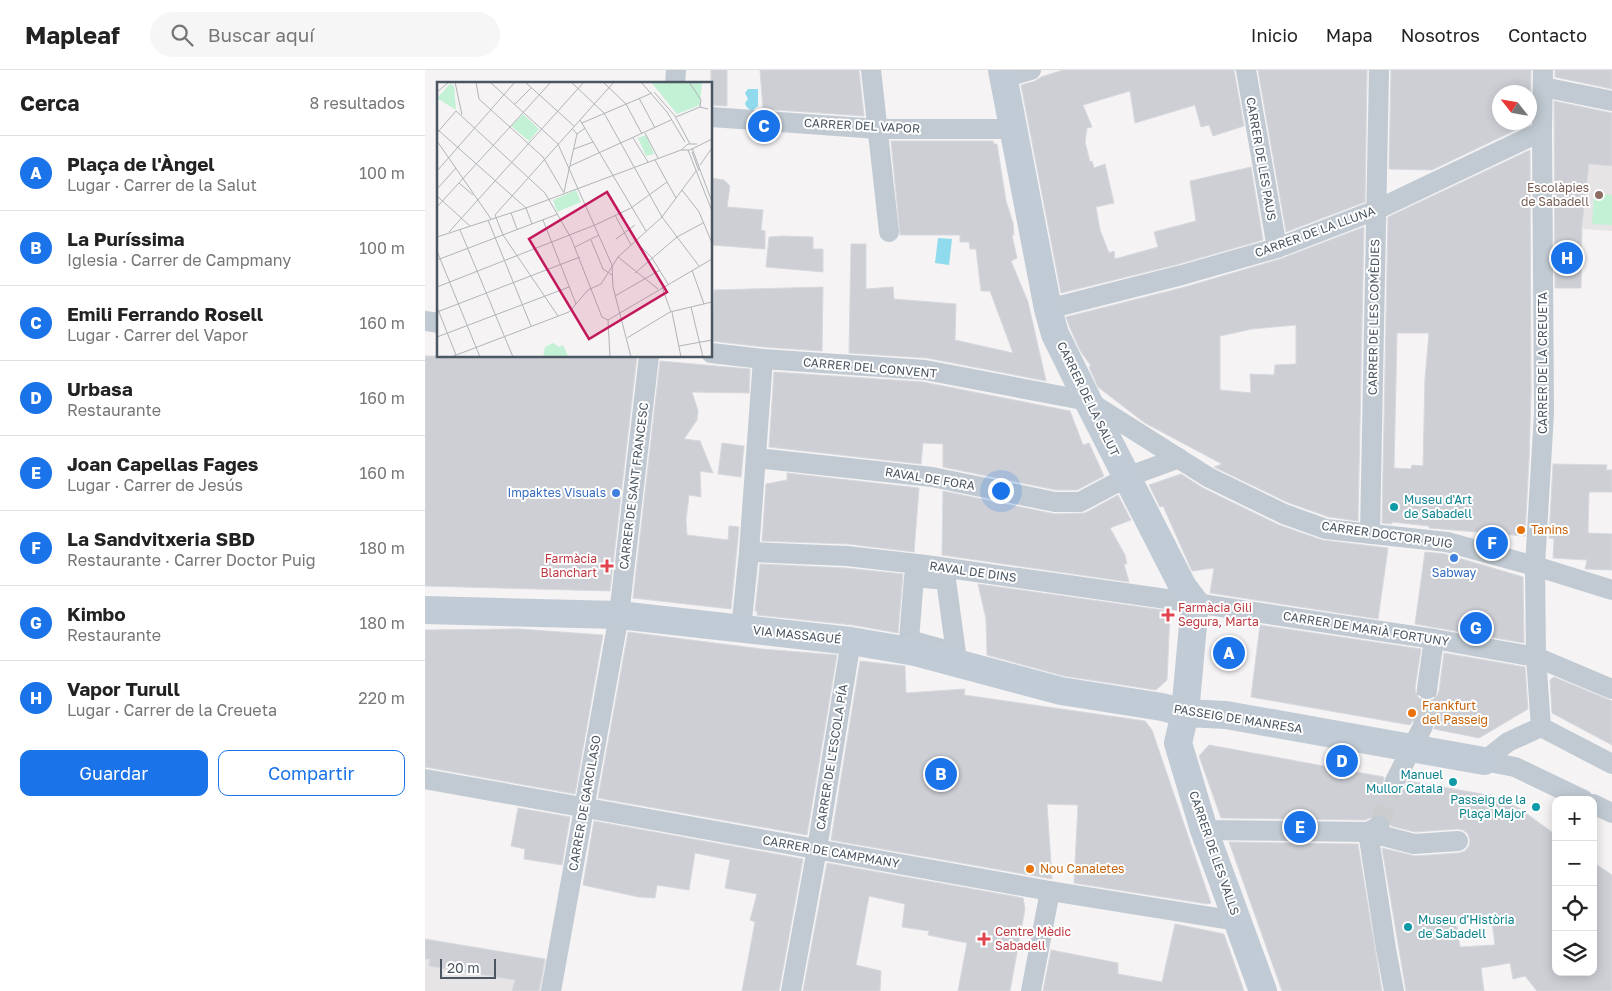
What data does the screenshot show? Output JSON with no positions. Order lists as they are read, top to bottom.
{
  "streets": {
    "street": [
      "CARRER DEL VAPOR",
      "CARRER DE LES PAUS",
      "CARRER DE LA LLUNA",
      "CARRER DE LES COMÈDIES",
      "CARRER DE LA CREUETA",
      "CARRER DEL CONVENT",
      "CARRER DE LA SALUT",
      "RAVAL DE FORA",
      "CARRER DE SANT FRANCESC",
      "CARRER DOCTOR PUIG",
      "RAVAL DE DINS",
      "CARRER DE MARIÀ FORTUNY",
      "VIA MASSAGUÉ",
      "PASSEIG DE MANRESA",
      "CARRER DE L'ESCOLA PÍA",
      "CARRER DE GARCILASO",
      "CARRER DE CAMPMANY",
      "CARRER DE LES VALLS"
    ]
  },
  "crossings": [
    ["CARRER DEL VAPOR", "CARRER DE LA SALUT"],
    ["CARRER DE LES PAUS", "CARRER DE LA LLUNA"],
    ["CARRER DE LA LLUNA", "CARRER DE LES COMÈDIES"],
    ["CARRER DE LA LLUNA", "CARRER DE LA CREUETA"],
    ["CARRER DE LA LLUNA", "CARRER DE LA SALUT"],
    ["CARRER DE LES COMÈDIES", "CARRER DOCTOR PUIG"],
    ["CARRER DE LA CREUETA", "CARRER DOCTOR PUIG"],
    ["CARRER DE LA CREUETA", "CARRER DE MARIÀ FORTUNY"],
    ["CARRER DEL CONVENT", "CARRER DE LA SALUT"],
    ["CARRER DEL CONVENT", "CARRER DOCTOR PUIG"],
    ["CARRER DE LA SALUT", "RAVAL DE FORA"],
    ["CARRER DE LA SALUT", "CARRER DOCTOR PUIG"],
    ["CARRER DE LA SALUT", "RAVAL DE DINS"],
    ["CARRER DE LA SALUT", "CARRER DE MARIÀ FORTUNY"],
    ["RAVAL DE FORA", "CARRER DOCTOR PUIG"],
    ["CARRER DE SANT FRANCESC", "VIA MASSAGUÉ"],
    ["CARRER DE SANT FRANCESC", "CARRER DE GARCILASO"],
    ["RAVAL DE DINS", "CARRER DE MARIÀ FORTUNY"],
    ["VIA MASSAGUÉ", "PASSEIG DE MANRESA"],
    ["VIA MASSAGUÉ", "CARRER DE L'ESCOLA PÍA"],
    ["VIA MASSAGUÉ", "CARRER DE GARCILASO"],
    ["VIA MASSAGUÉ", "CARRER DE LES VALLS"],
    ["PASSEIG DE MANRESA", "CARRER DE LES VALLS"],
    ["CARRER DE L'ESCOLA PÍA", "CARRER DE CAMPMANY"],
    ["CARRER DE GARCILASO", "CARRER DE CAMPMANY"],
    ["CARRER DE CAMPMANY", "CARRER DE LES VALLS"]
  ],
  "places": {
    "other": [
      "Escolàpies de Sabadell",
      "Impaktes Visuals",
      "Museu d'Art de Sabadell",
      "Tanins",
      "Sabway",
      "Frankfurt del Passeig",
      "Manuel Mullor Catala",
      "Passeig de la Plaça Major",
      "Nou Canaletes",
      "Museu d'Història de Sabadell"
    ],
    "health": ["Farmàcia Blanchart", "Farmàcia Gili Segura, Marta", "Centre Mèdic Sabadell"]
  },
  "scale_bar": "20 m",
  "north": "top left",
  "page": {
    "header": "Mapleaf",
    "search": "Buscar aquí",
    "nav": [
      "Inicio",
      "Mapa",
      "Nosotros",
      "Contacto"
    ],
    "heading": ["Cerca", "8 resultados"],
    "pins": [
      "C",
      "H",
      "F",
      "G",
      "A",
      "D",
      "B",
      "E"
    ],
    "list": [
      {
        "mark": "A",
        "name": "Plaça de l'Àngel",
        "note": "Lugar · Carrer de la Salut",
        "value": "100 m"
      },
      {
        "mark": "B",
        "name": "La Puríssima",
        "note": "Iglesia · Carrer de Campmany",
        "value": "100 m"
      },
      {
        "mark": "C",
        "name": "Emili Ferrando Rosell",
        "note": "Lugar · Carrer del Vapor",
        "value": "160 m"
      },
      {
        "mark": "D",
        "name": "Urbasa",
        "note": "Restaurante",
        "value": "160 m"
      },
      {
        "mark": "E",
        "name": "Joan Capellas Fages",
        "note": "Lugar · Carrer de Jesús",
        "value": "160 m"
      },
      {
        "mark": "F",
        "name": "La Sandvitxeria SBD",
        "note": "Restaurante · Carrer Doctor Puig",
        "value": "180 m"
      },
      {
        "mark": "G",
        "name": "Kimbo",
        "note": "Restaurante",
        "value": "180 m"
      },
      {
        "mark": "H",
        "name": "Vapor Turull",
        "note": "Lugar · Carrer de la Creueta",
        "value": "220 m"
      }
    ],
    "buttons": ["Guardar", "Compartir"],
    "map_buttons": ["+", "−"],
    "scale": "20 m"
  }
}
